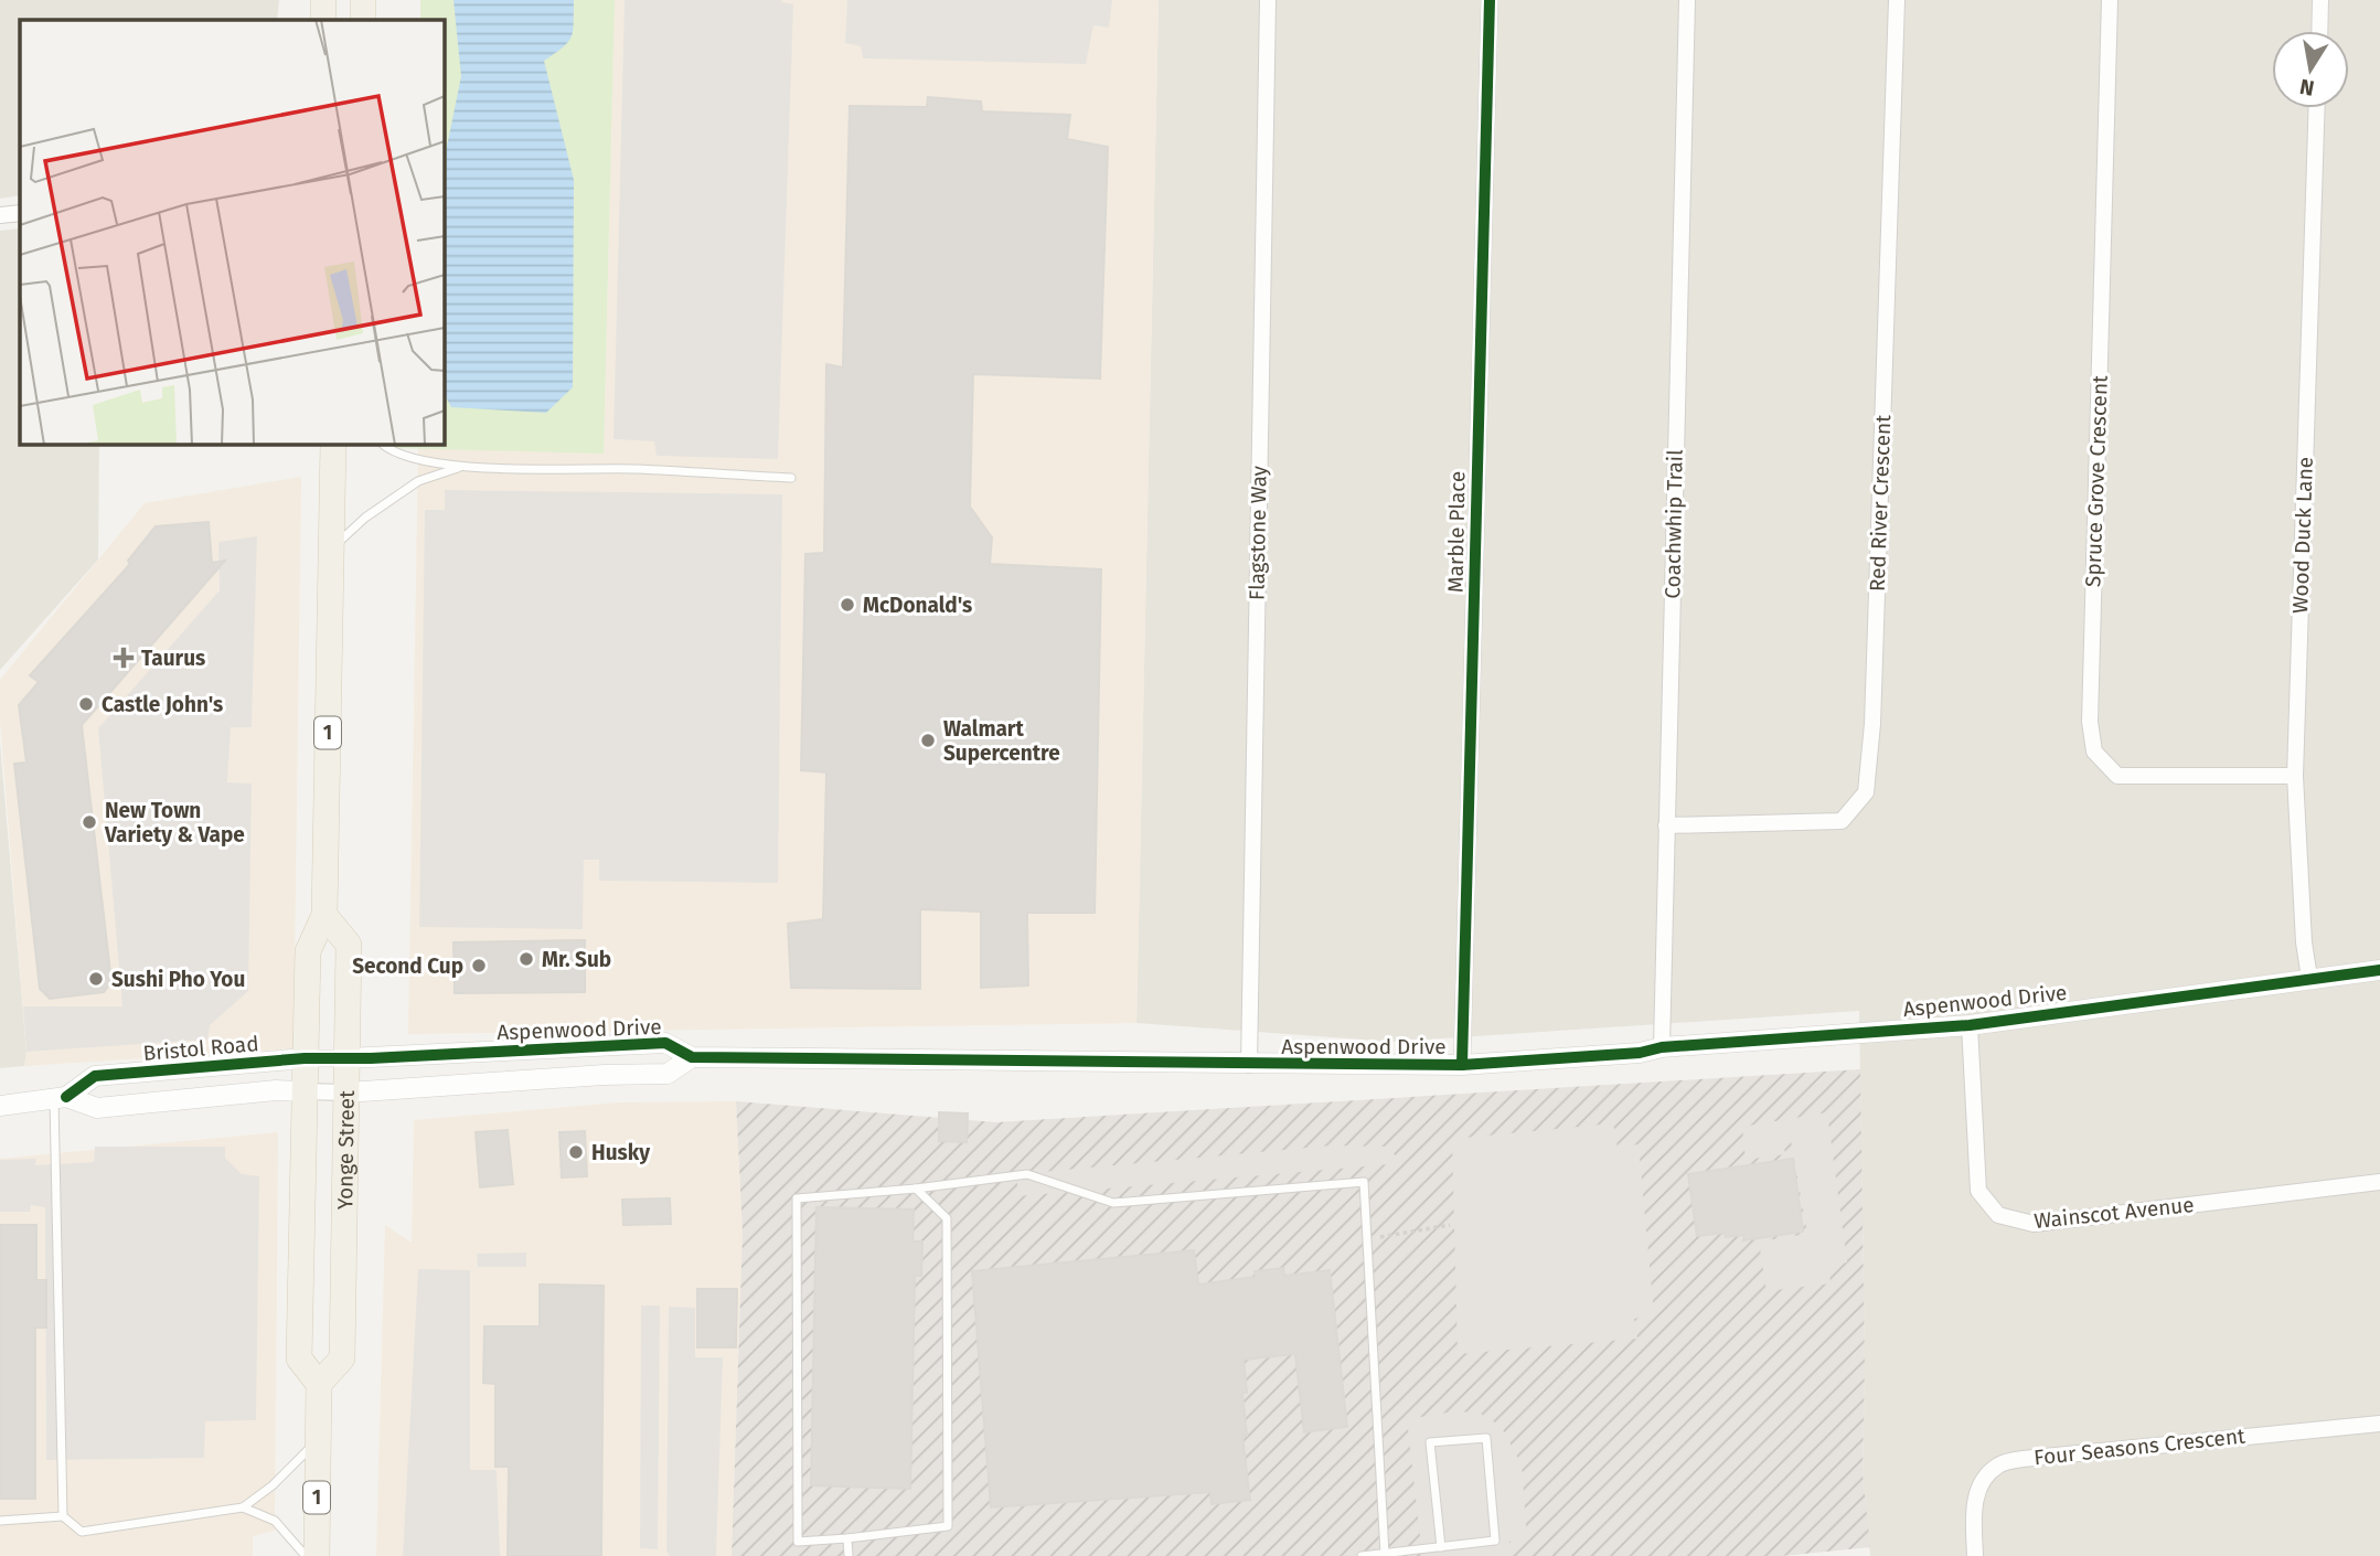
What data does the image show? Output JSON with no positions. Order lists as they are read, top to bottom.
{
  "streets": {
    "main road": ["1", "Yonge Street"],
    "street": [
      "Spruce Grove Crescent",
      "Red River Crescent",
      "Coachwhip Trail",
      "Marble Place",
      "Flagstone Way",
      "Wood Duck Lane",
      "Aspenwood Drive",
      "Bristol Road",
      "Wainscot Avenue",
      "Four Seasons Crescent"
    ]
  },
  "crossings": [
    ["Spruce Grove Crescent", "Wood Duck Lane"],
    ["Red River Crescent", "Coachwhip Trail"],
    ["Coachwhip Trail", "Aspenwood Drive"],
    ["Marble Place", "Aspenwood Drive"],
    ["Flagstone Way", "Aspenwood Drive"],
    ["Wood Duck Lane", "Aspenwood Drive"],
    ["1", "Yonge Street"],
    ["Aspenwood Drive", "Bristol Road"],
    ["Aspenwood Drive", "Yonge Street"],
    ["Aspenwood Drive", "Wainscot Avenue"],
    ["Bristol Road", "Yonge Street"]
  ],
  "places": {
    "other": [
      "McDonald's",
      "Castle John's",
      "Walmart Supercentre",
      "New Town Variety & Vape",
      "Mr. Sub",
      "Second Cup",
      "Sushi Pho You",
      "Husky"
    ],
    "health": ["Taurus"]
  },
  "north": "bottom"
}
